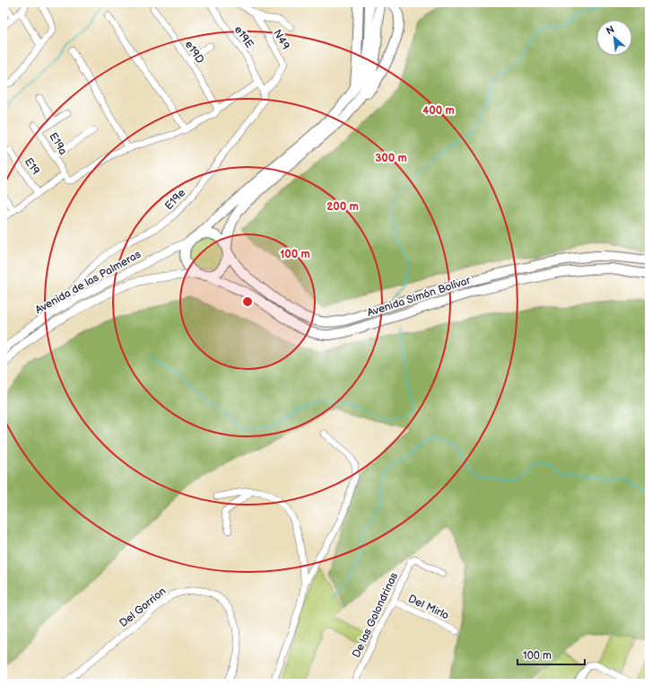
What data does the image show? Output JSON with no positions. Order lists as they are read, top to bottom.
{
  "streets": {
    "highway": ["Avenida Simón Bolívar"],
    "main road": ["Avenida de las Palmeras"],
    "street": [
      "e19E",
      "N49",
      "e19D",
      "E19a",
      "E19",
      "E19e",
      "Del Gorrion",
      "Del Mirlo",
      "De las Golondrinas"
    ]
  },
  "crossings": [
    ["e19E", "N49"],
    ["e19E", "E19e"],
    ["N49", "E19e"],
    ["E19e", "Avenida de las Palmeras"],
    ["Avenida de las Palmeras", "Avenida Simón Bolívar"],
    ["Del Mirlo", "De las Golondrinas"]
  ],
  "scale_bar": "100 m",
  "north": "top left",
  "rings": [
    "400 m",
    "300 m",
    "200 m",
    "100 m"
  ]
}
